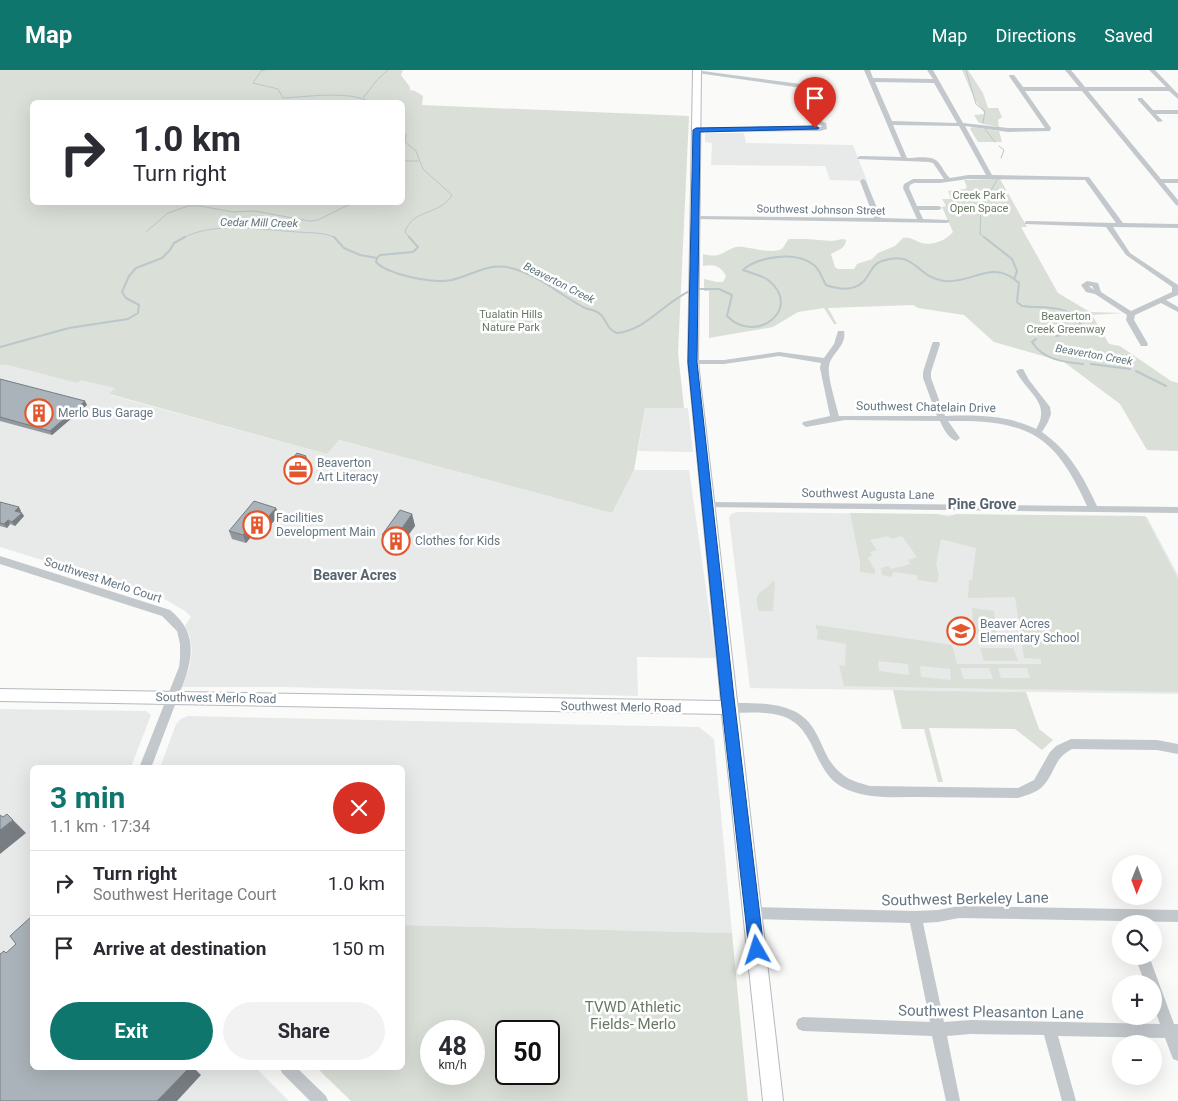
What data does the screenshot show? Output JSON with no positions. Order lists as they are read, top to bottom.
{
  "streets": {
    "main road": ["Southwest Merlo Road"],
    "street": [
      "Southwest Johnson Street",
      "Southwest Chatelain Drive",
      "Southwest Augusta Lane",
      "Southwest Merlo Court",
      "Southwest Berkeley Lane",
      "Southwest Pleasanton Lane"
    ]
  },
  "crossings": [
    ["Southwest Chatelain Drive", "Southwest Augusta Lane"],
    ["Southwest Merlo Court", "Southwest Merlo Road"]
  ],
  "districts": ["Pine Grove", "Beaver Acres"],
  "water": ["Cedar Mill Creek", "Beaverton Creek"],
  "parks": [
    "Creek Park Open Space",
    "Tualatin Hills Nature Park",
    "Beaverton Creek Greenway",
    "TVWD Athletic Fields- Merlo"
  ],
  "places": {
    "building": ["Merlo Bus Garage", "Facilities Development Main", "Clothes for Kids"],
    "office": ["Beaverton Art Literacy"],
    "school or university": ["Beaver Acres Elementary School"]
  },
  "north": "bottom",
  "page": {
    "header": "Map",
    "nav": ["Map", "Directions", "Saved"],
    "turn": ["1.0 km", "Turn right"],
    "heading": ["3 min", "1.1 km · 17:34"],
    "list": [
      {
        "name": "Turn right",
        "note": "Southwest Heritage Court",
        "value": "1.0 km"
      },
      {
        "name": "Arrive at destination",
        "value": "150 m"
      }
    ],
    "map_buttons": ["+", "−"],
    "buttons": ["Exit", "Share"],
    "speed": "48 km/h",
    "limit": "50"
  }
}
